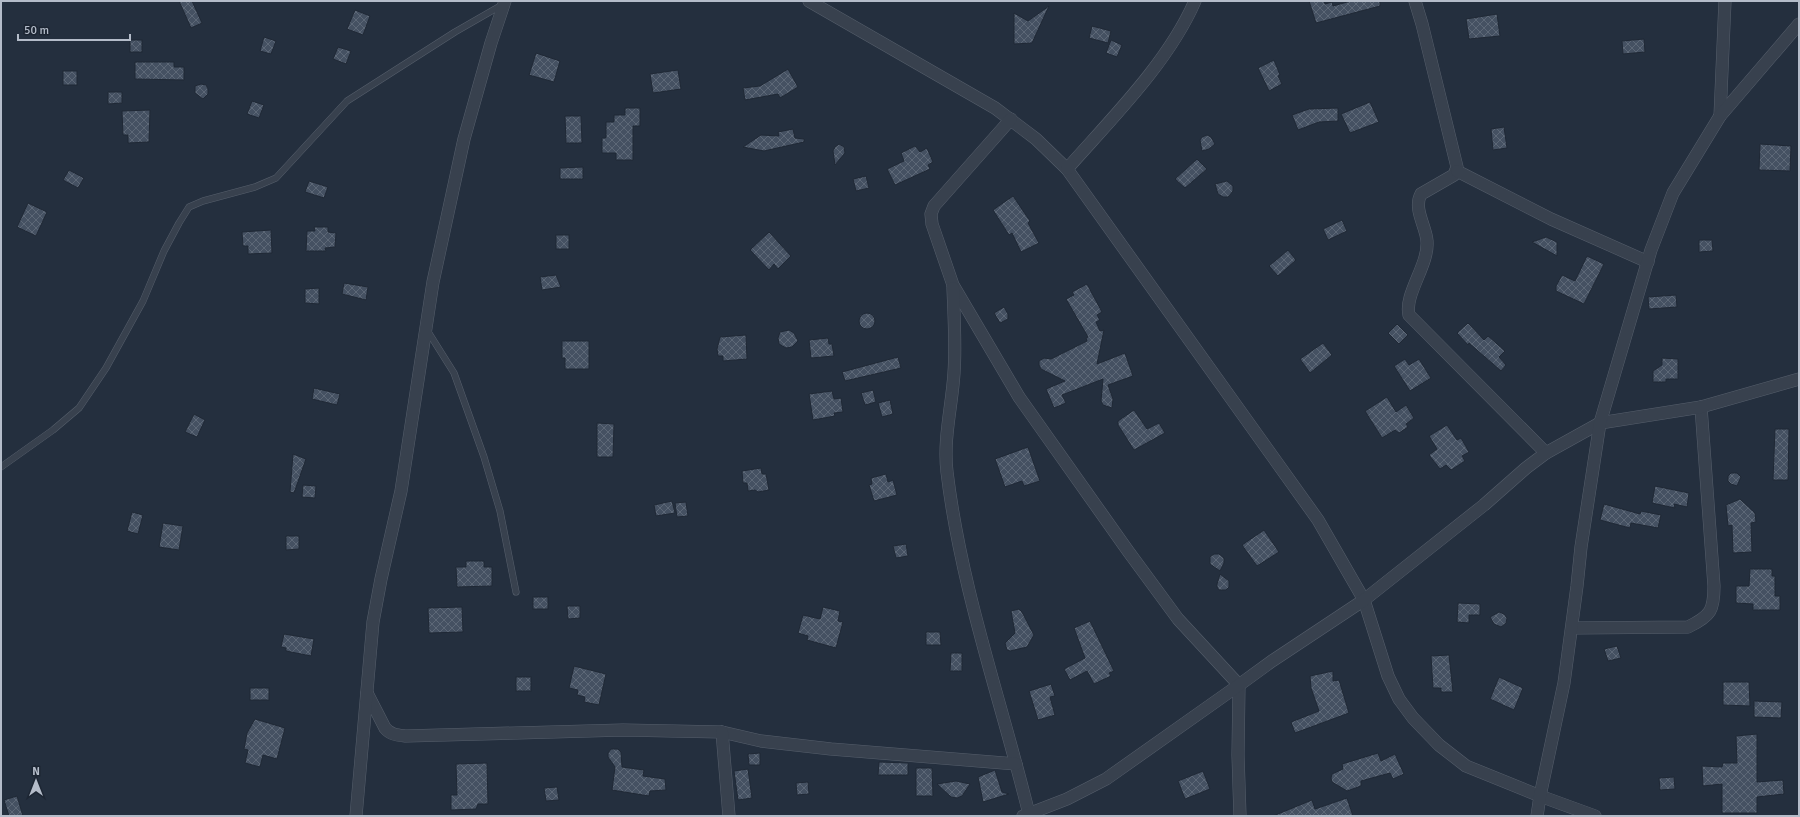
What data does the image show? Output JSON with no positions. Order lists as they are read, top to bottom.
{
  "scale_bar": "50 m",
  "north": "top"
}
